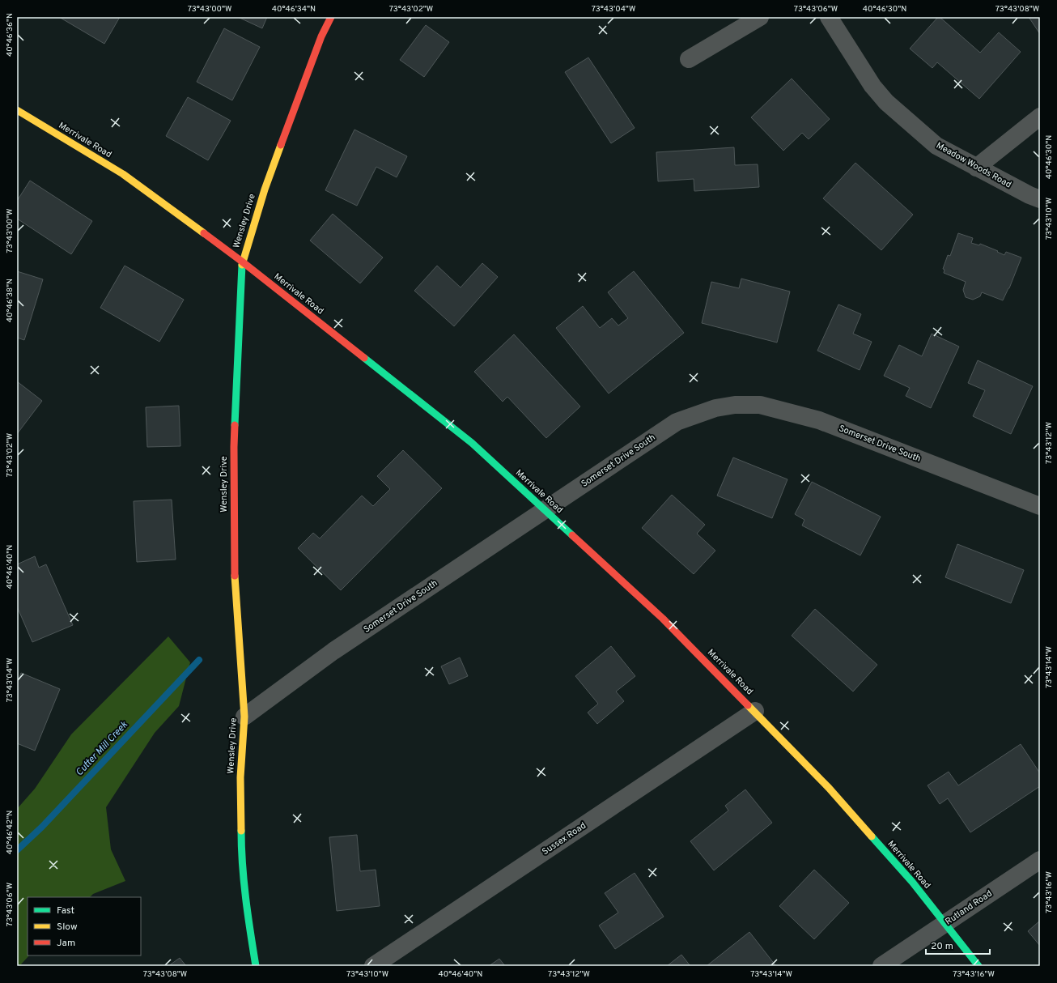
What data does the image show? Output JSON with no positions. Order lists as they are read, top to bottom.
{
  "streets": {
    "street": [
      "Merrivale Road",
      "Meadow Woods Road",
      "Wensley Drive",
      "Somerset Drive South",
      "Sussex Road",
      "Rutland Road"
    ]
  },
  "crossings": [
    ["Merrivale Road", "Wensley Drive"],
    ["Merrivale Road", "Somerset Drive South"],
    ["Merrivale Road", "Sussex Road"],
    ["Merrivale Road", "Rutland Road"],
    ["Wensley Drive", "Somerset Drive South"]
  ],
  "water": ["Cutter Mill Creek"],
  "legend": ["Fast", "Slow", "Jam"],
  "scale_bar": "20 m",
  "coordinates": [
    "73°43'00\"W",
    "40°46'34\"N",
    "73°43'02\"W",
    "73°43'04\"W",
    "73°43'06\"W",
    "40°46'30\"N",
    "73°43'08\"W",
    "40°46'36\"N",
    "73°43'10\"W",
    "40°46'38\"N",
    "73°43'12\"W",
    "40°46'40\"N",
    "73°43'14\"W",
    "40°46'42\"N",
    "73°43'16\"W"
  ]
}
